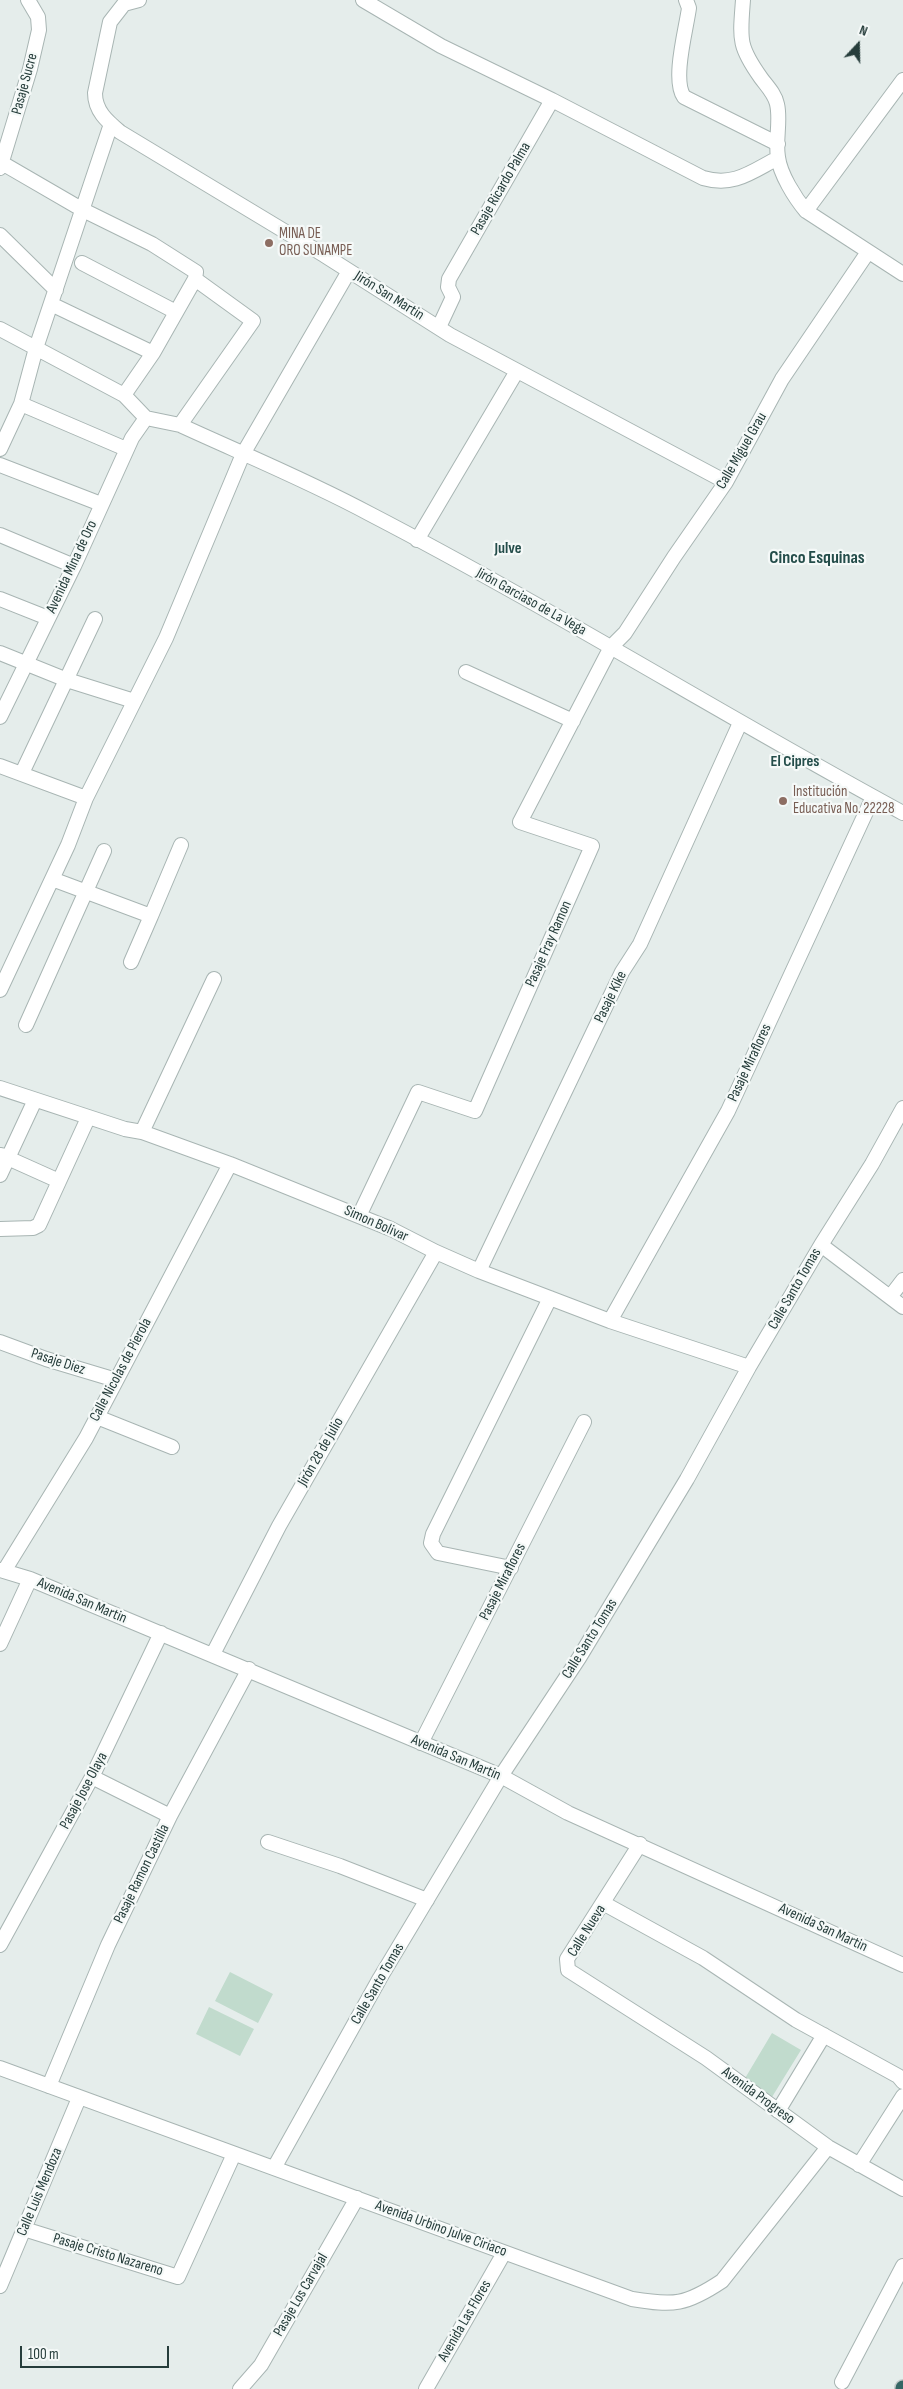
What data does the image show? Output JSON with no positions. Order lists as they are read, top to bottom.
{
  "streets": {
    "street": [
      "Pasaje Sucre",
      "Pasaje Ricardo Palma",
      "Jirón San Martin",
      "Calle Miguel Grau",
      "Avenida Mina de Oro",
      "Jirón Garciaso de La Vega",
      "Pasaje Fray Ramon",
      "Pasaje Kike",
      "Pasaje Miraflores",
      "Simon Bolivar",
      "Calle Santo Tomas",
      "Pasaje Diez",
      "Calle Nicolas de Pierola",
      "Jirón 28 de Julio",
      "Avenida San Martin",
      "Pasaje Jose Olaya",
      "Pasaje Ramon Castilla",
      "Calle Nueva",
      "Avenida Progreso",
      "Calle Luis Mendoza",
      "Avenida Urbino Julve Ciriaco",
      "Pasaje Cristo Nazareno",
      "Pasaje Los Carvajal",
      "Avenida Las Flores"
    ]
  },
  "crossings": [
    ["Pasaje Ricardo Palma", "Jirón San Martin"],
    ["Jirón San Martin", "Calle Miguel Grau"],
    ["Calle Miguel Grau", "Jirón Garciaso de La Vega"],
    ["Calle Miguel Grau", "Pasaje Fray Ramon"],
    ["Avenida Mina de Oro", "Jirón Garciaso de La Vega"],
    ["Jirón Garciaso de La Vega", "Pasaje Fray Ramon"],
    ["Jirón Garciaso de La Vega", "Pasaje Kike"],
    ["Jirón Garciaso de La Vega", "Pasaje Miraflores"],
    ["Pasaje Fray Ramon", "Simon Bolivar"],
    ["Pasaje Kike", "Simon Bolivar"],
    ["Pasaje Miraflores", "Simon Bolivar"],
    ["Pasaje Miraflores", "Avenida San Martin"],
    ["Simon Bolivar", "Calle Santo Tomas"],
    ["Simon Bolivar", "Calle Nicolas de Pierola"],
    ["Simon Bolivar", "Jirón 28 de Julio"],
    ["Calle Santo Tomas", "Avenida San Martin"],
    ["Calle Santo Tomas", "Avenida Urbino Julve Ciriaco"],
    ["Pasaje Diez", "Calle Nicolas de Pierola"],
    ["Calle Nicolas de Pierola", "Avenida San Martin"],
    ["Jirón 28 de Julio", "Avenida San Martin"],
    ["Avenida San Martin", "Pasaje Jose Olaya"],
    ["Avenida San Martin", "Pasaje Ramon Castilla"],
    ["Avenida San Martin", "Calle Nueva"],
    ["Pasaje Ramon Castilla", "Avenida Urbino Julve Ciriaco"],
    ["Calle Nueva", "Avenida Progreso"],
    ["Avenida Progreso", "Avenida Urbino Julve Ciriaco"],
    ["Calle Luis Mendoza", "Avenida Urbino Julve Ciriaco"],
    ["Calle Luis Mendoza", "Pasaje Cristo Nazareno"],
    ["Avenida Urbino Julve Ciriaco", "Pasaje Cristo Nazareno"],
    ["Avenida Urbino Julve Ciriaco", "Pasaje Los Carvajal"],
    ["Avenida Urbino Julve Ciriaco", "Avenida Las Flores"]
  ],
  "districts": ["Julve", "Cinco Esquinas", "El Cipres"],
  "places": ["MINA DE ORO SUNAMPE", "Institución Educativa No. 22228"],
  "scale_bar": "100 m",
  "north": "top"
}
